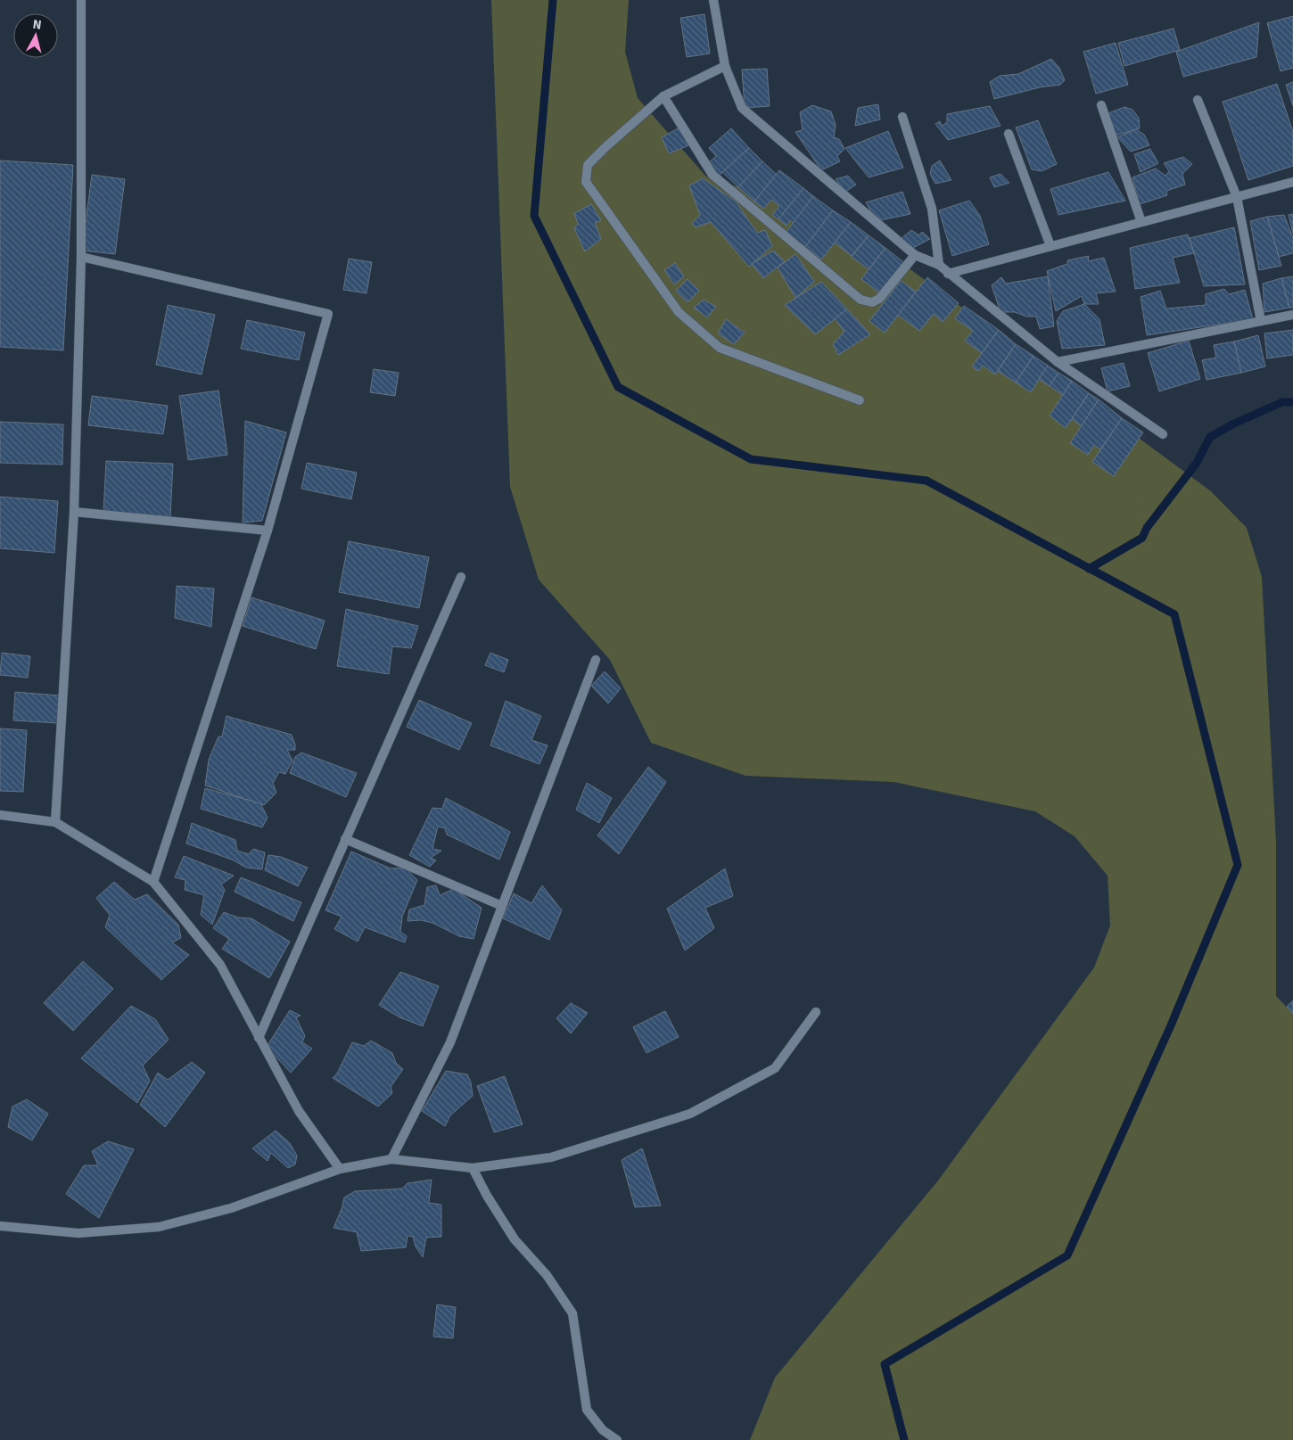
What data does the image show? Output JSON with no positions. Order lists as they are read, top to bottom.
{
  "north": "top"
}
